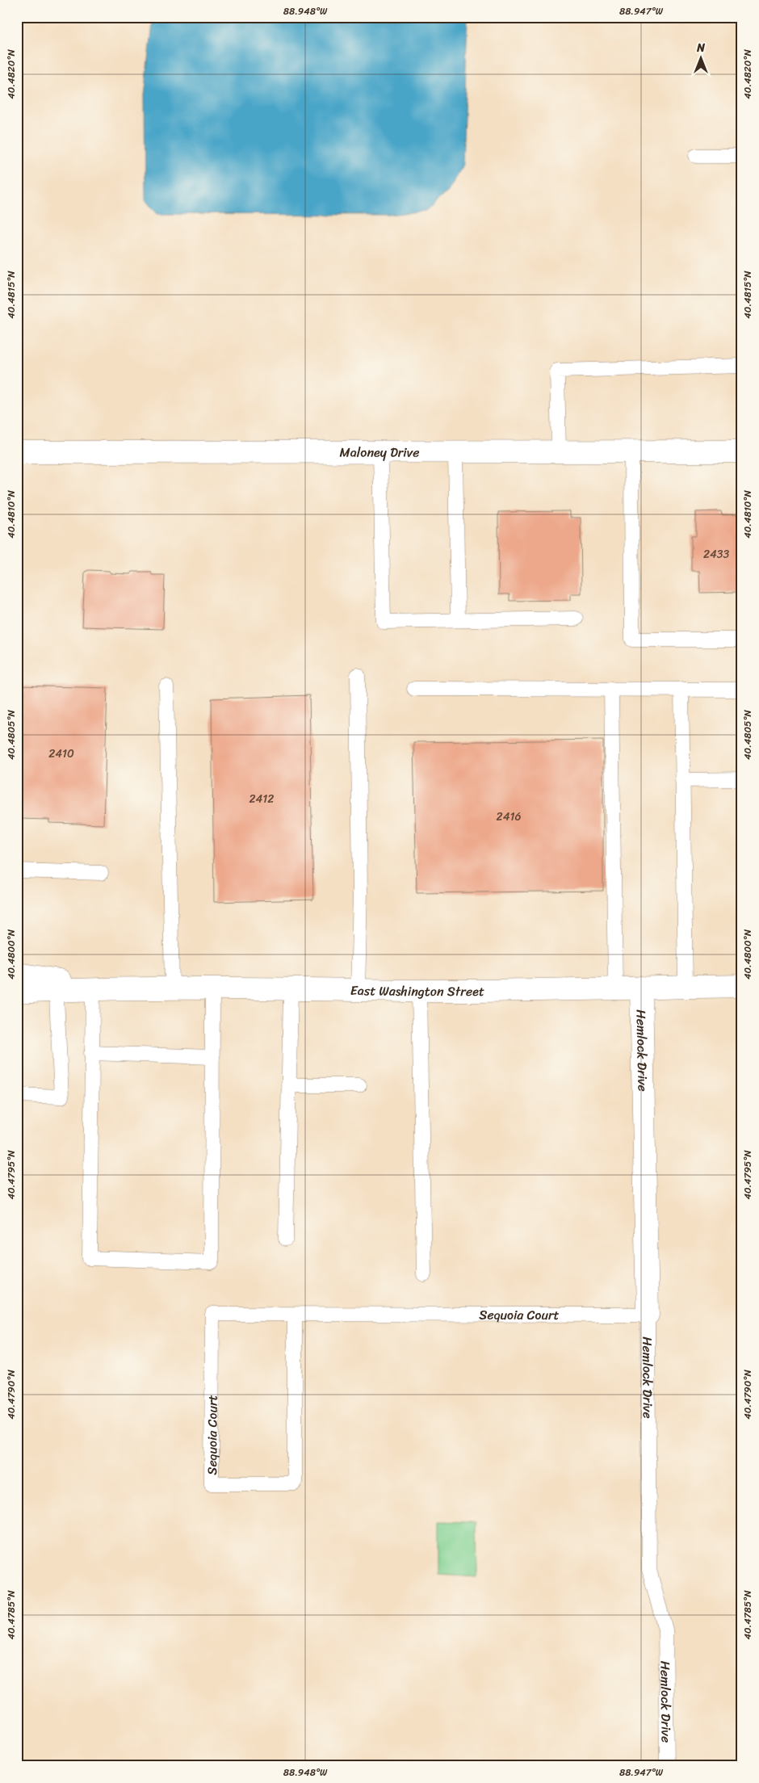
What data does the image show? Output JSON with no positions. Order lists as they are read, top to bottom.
{
  "streets": {
    "street": ["Maloney Drive", "East Washington Street", "Hemlock Drive"],
    "lane": ["Sequoia Court"]
  },
  "crossings": [
    ["East Washington Street", "Hemlock Drive"],
    ["Hemlock Drive", "Sequoia Court"]
  ],
  "house_numbers": [
    "2433",
    "2410",
    "2412",
    "2416"
  ],
  "north": "top",
  "coordinates": [
    "88.948°W",
    "88.947°W",
    "40.4820°N",
    "40.4815°N",
    "40.4810°N",
    "40.4805°N",
    "40.4800°N",
    "40.4795°N",
    "40.4790°N",
    "40.4785°N"
  ]
}
